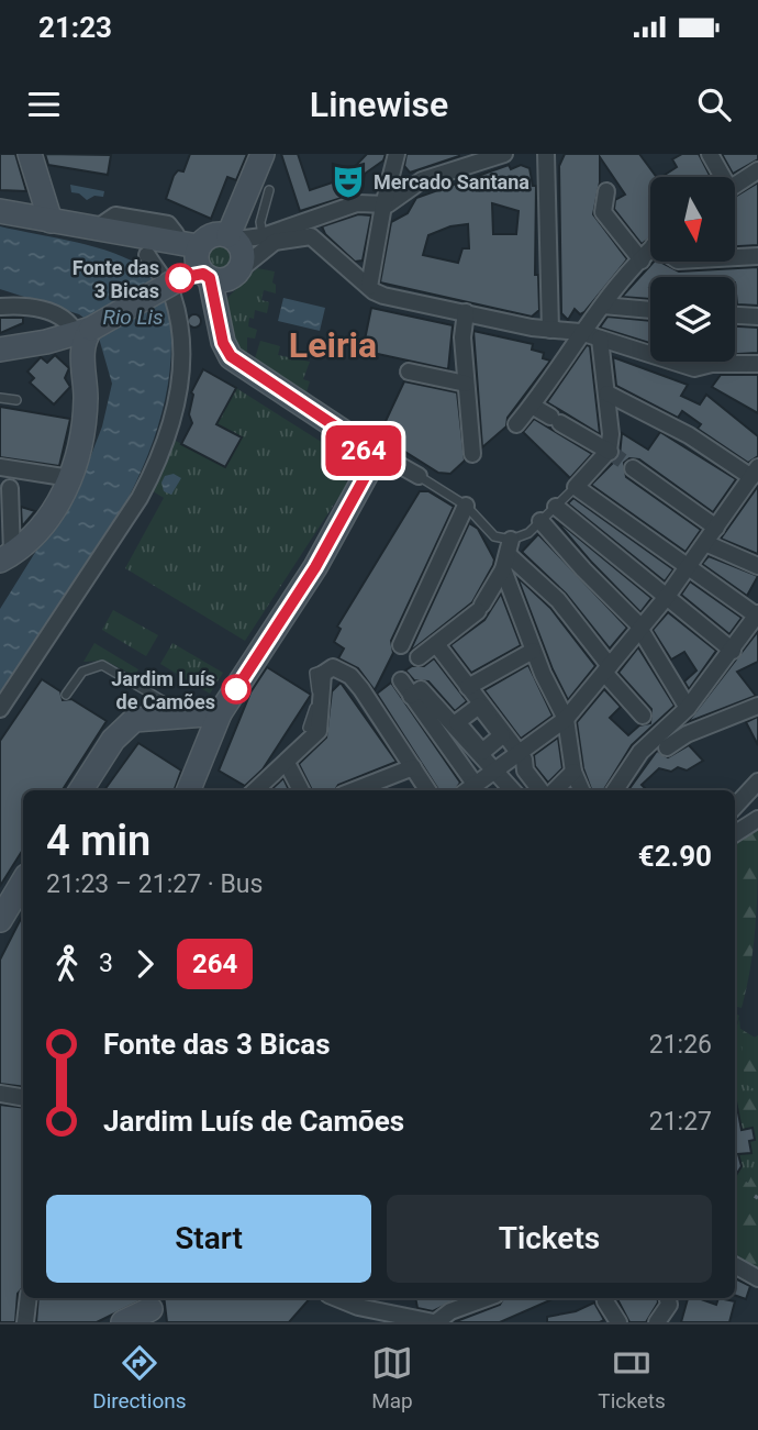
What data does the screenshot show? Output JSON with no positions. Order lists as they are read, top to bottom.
{
  "districts": ["Leiria"],
  "water": ["Rio Lis"],
  "places": {
    "theatre": ["Mercado Santana"],
    "other": ["Fonte das 3 Bicas", "Jardim Luís de Camões"]
  },
  "lines": ["bus line 264"],
  "north": "bottom",
  "page": {
    "status": "21:23",
    "header": "Linewise",
    "on_map": "264",
    "heading": ["4 min", "21:23 – 21:27 · Bus", "€2.90"],
    "legs": ["3", "264"],
    "list": [
      {
        "name": "Fonte das 3 Bicas",
        "value": "21:26"
      },
      {
        "name": "Jardim Luís de Camões",
        "value": "21:27"
      }
    ],
    "buttons": ["Start", "Tickets"],
    "tabs": ["Directions", "Map", "Tickets"]
  }
}
